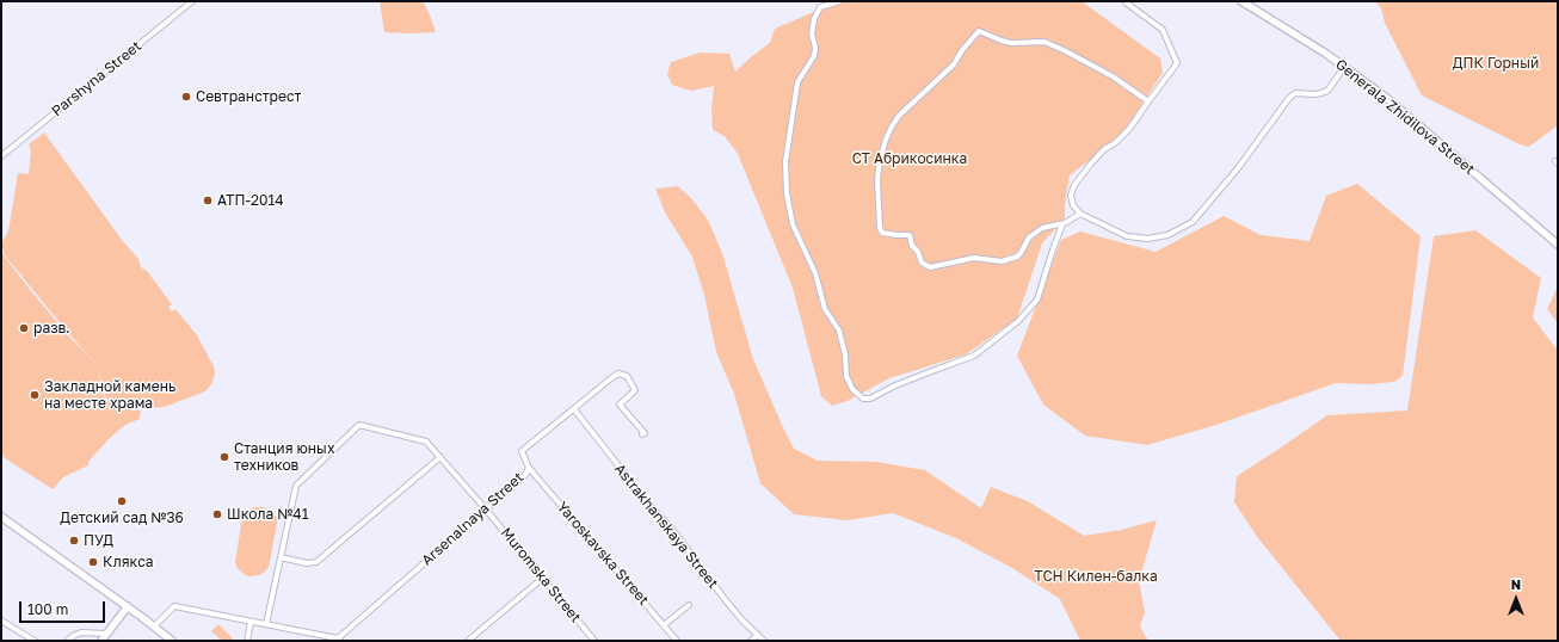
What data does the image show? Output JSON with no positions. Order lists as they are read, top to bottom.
{
  "streets": {
    "main road": ["Generala Zhidilova Street"],
    "street": [
      "Parshyna Street",
      "Arsenalnaya Street",
      "Astrakhanskaya Street",
      "Yaroskavska Street",
      "Muromska Street"
    ]
  },
  "crossings": [
    ["Arsenalnaya Street", "Astrakhanskaya Street"],
    ["Arsenalnaya Street", "Yaroskavska Street"],
    ["Arsenalnaya Street", "Muromska Street"]
  ],
  "parks": ["ДПК Горный", "СТ Абрикосинка", "ТСН Килен-балка"],
  "places": [
    "Севтранстрест",
    "АТП-2014",
    "разв.",
    "Закладной камень на месте храма",
    "Станция юных техников",
    "Детский сад №36",
    "Школа №41",
    "ПУД",
    "Клякса"
  ],
  "scale_bar": "100 m",
  "north": "top"
}
